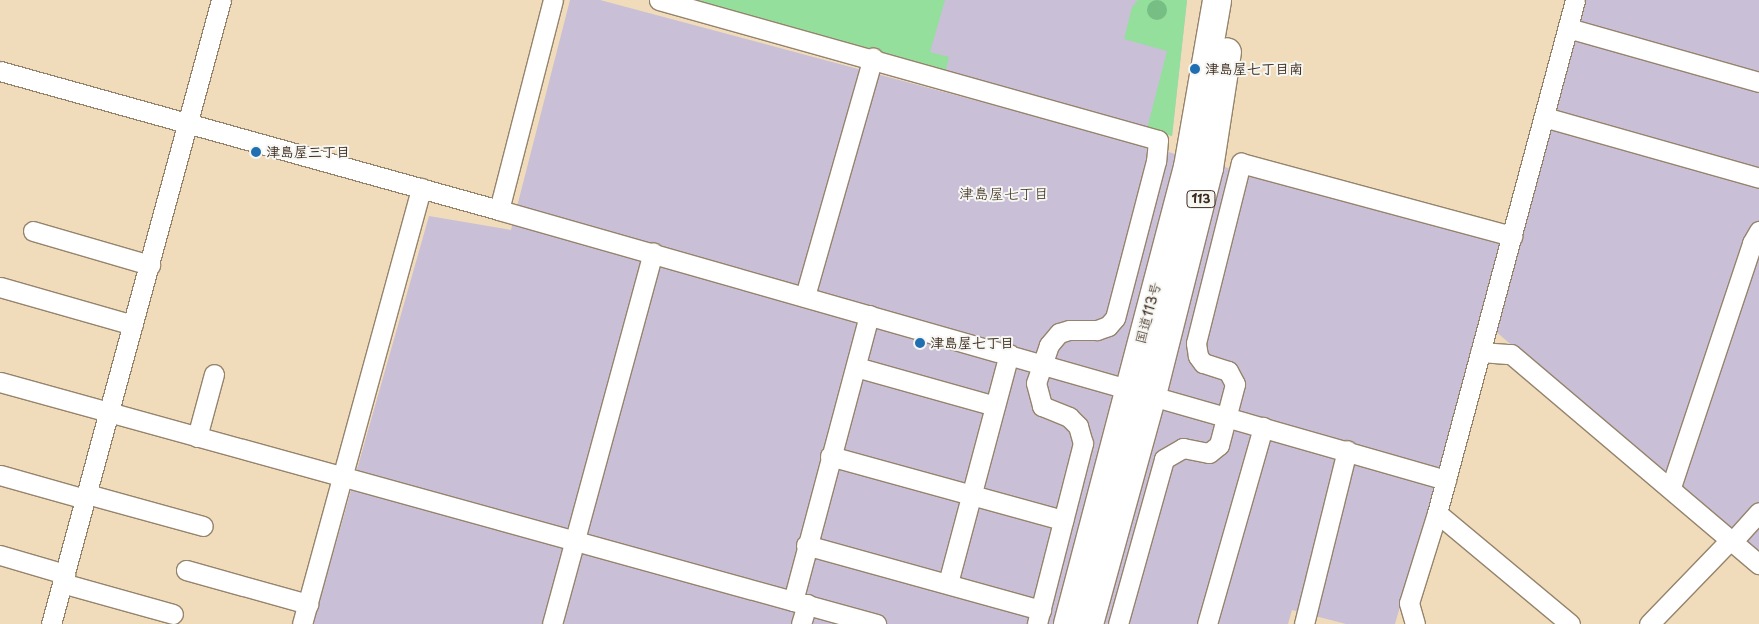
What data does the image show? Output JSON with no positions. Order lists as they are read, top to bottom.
{
  "streets": {
    "highway": ["113", "国道113号"]
  },
  "districts": ["津島屋七丁目"],
  "places": ["津島屋七丁目南", "津島屋三丁目", "津島屋七丁目"]
}
